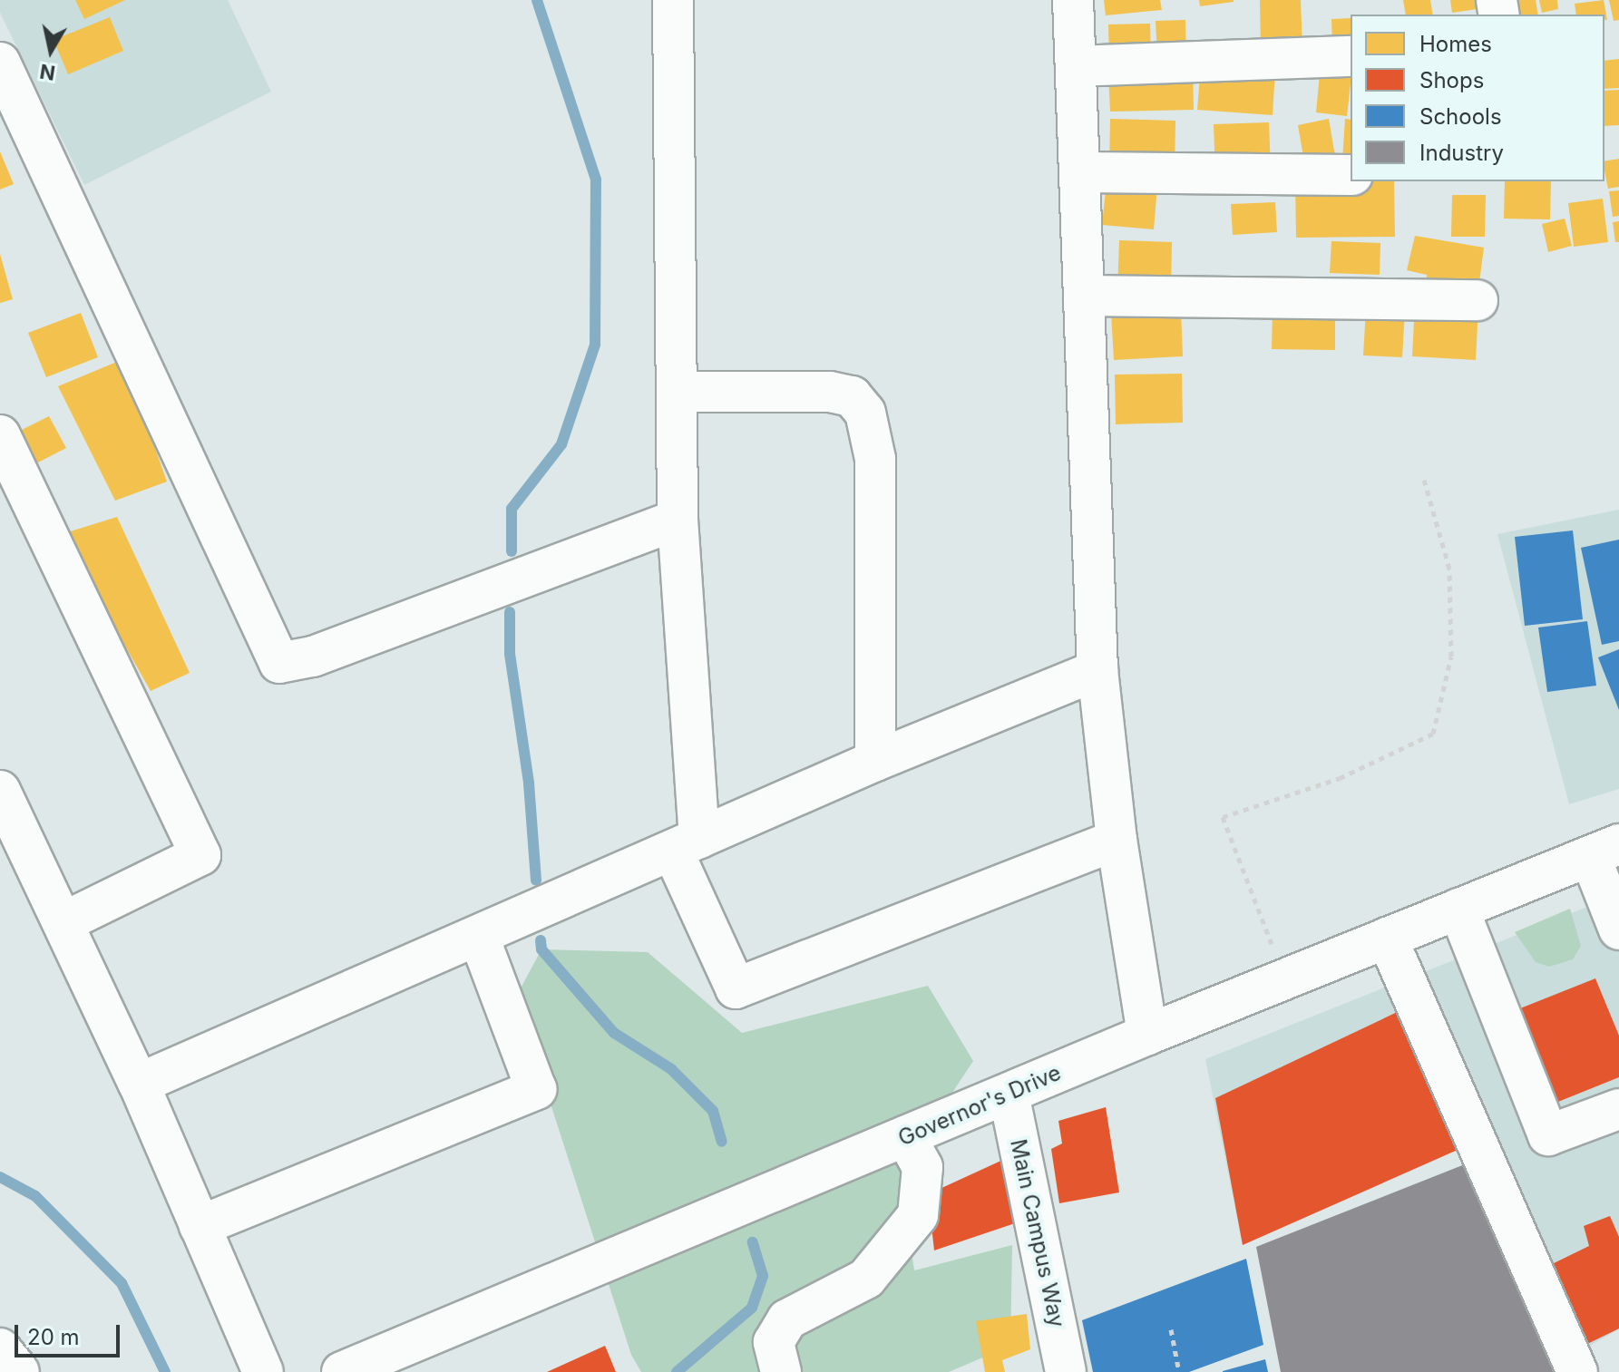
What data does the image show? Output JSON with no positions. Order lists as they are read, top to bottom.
{
  "streets": {
    "street": ["Governor's Drive", "Main Campus Way"]
  },
  "crossings": [
    ["Governor's Drive", "Main Campus Way"]
  ],
  "legend": [
    "Homes",
    "Shops",
    "Schools",
    "Industry"
  ],
  "scale_bar": "20 m",
  "north": "bottom"
}
